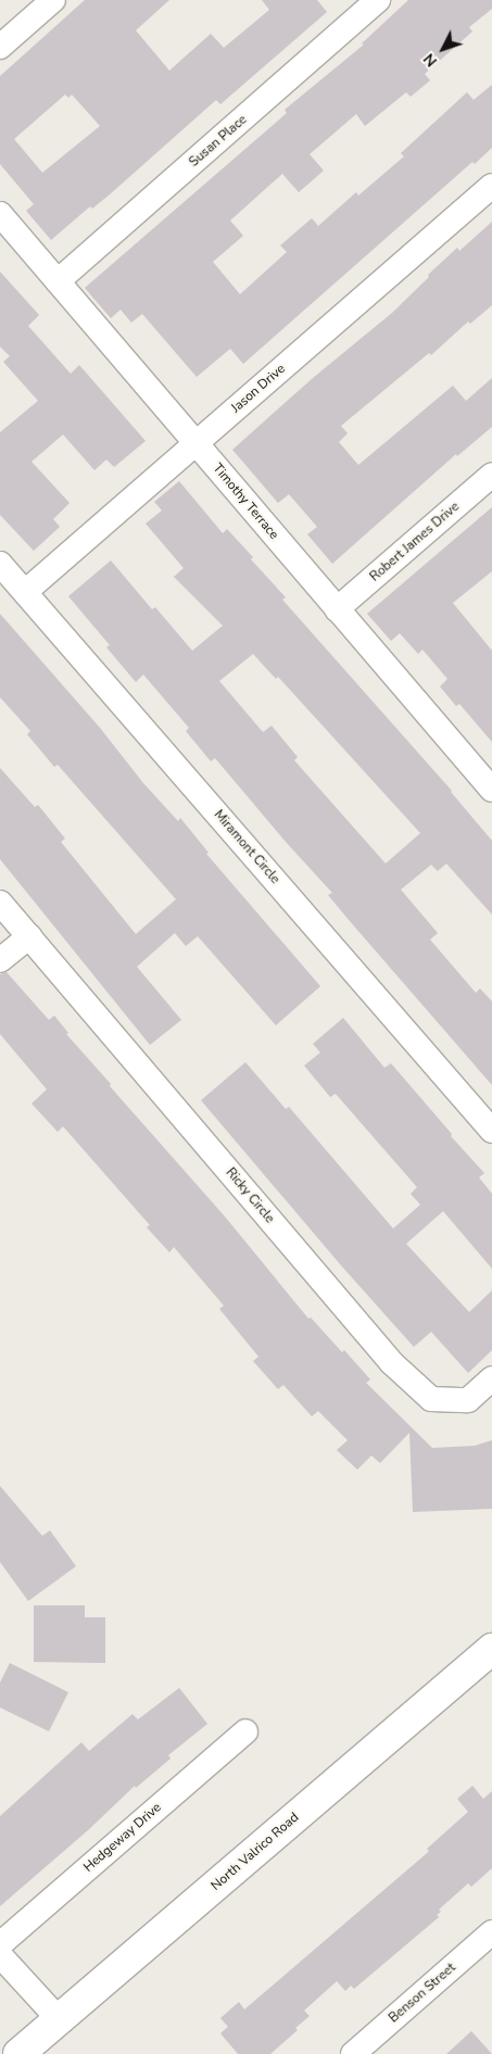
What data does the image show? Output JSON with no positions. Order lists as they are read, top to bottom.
{
  "streets": {
    "street": [
      "Susan Place",
      "Jason Drive",
      "Timothy Terrace",
      "Robert James Drive",
      "Miramont Circle",
      "Ricky Circle",
      "Hedgeway Drive",
      "North Valrico Road",
      "Benson Street"
    ]
  },
  "crossings": [
    ["Susan Place", "Timothy Terrace"],
    ["Jason Drive", "Timothy Terrace"],
    ["Jason Drive", "Miramont Circle"],
    ["Timothy Terrace", "Robert James Drive"]
  ],
  "north": "bottom left"
}
